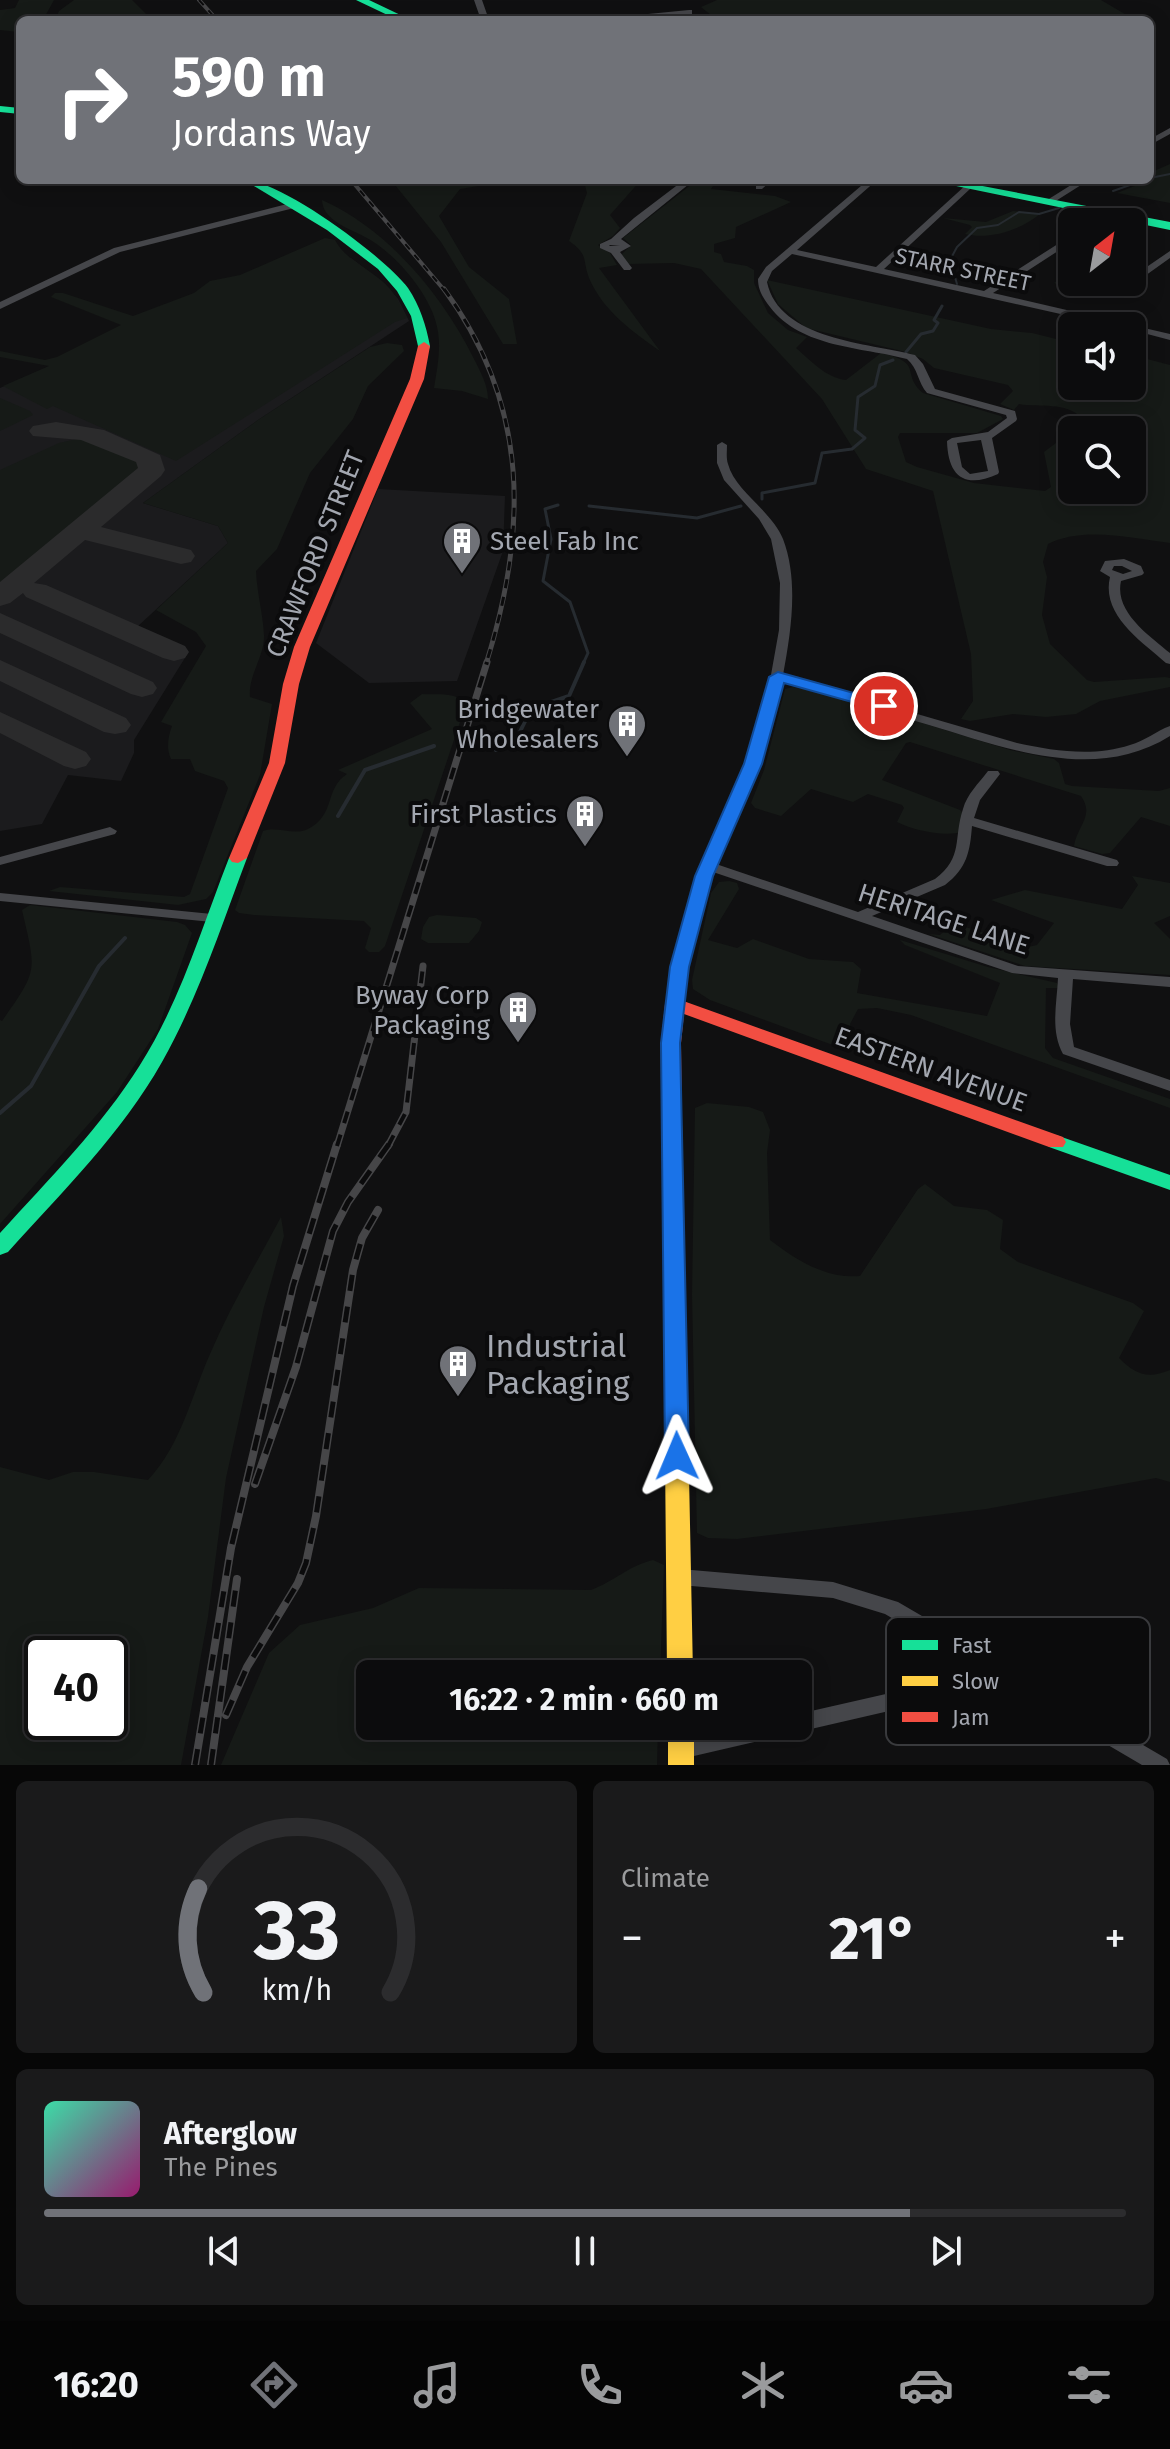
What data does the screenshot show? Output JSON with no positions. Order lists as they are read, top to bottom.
{
  "streets": {
    "main road": ["CRAWFORD STREET", "EASTERN AVENUE"],
    "street": ["STARR STREET", "HERITAGE LANE"]
  },
  "places": {
    "building": [
      "Steel Fab Inc",
      "Bridgewater Wholesalers",
      "First Plastics",
      "Byway Corp Packaging",
      "Industrial Packaging"
    ]
  },
  "legend": ["Fast", "Slow", "Jam"],
  "north": "top right",
  "page": {
    "turn": ["590 m", "Jordans Way"],
    "limit": "40",
    "trip": "16:22 · 2 min · 660 m",
    "tile": "Climate",
    "heat": ["−", "21°", "+"],
    "song": ["Afterglow", "The Pines"],
    "tabs": "16:20",
    "gauge": ["33", "km/h"]
  }
}
